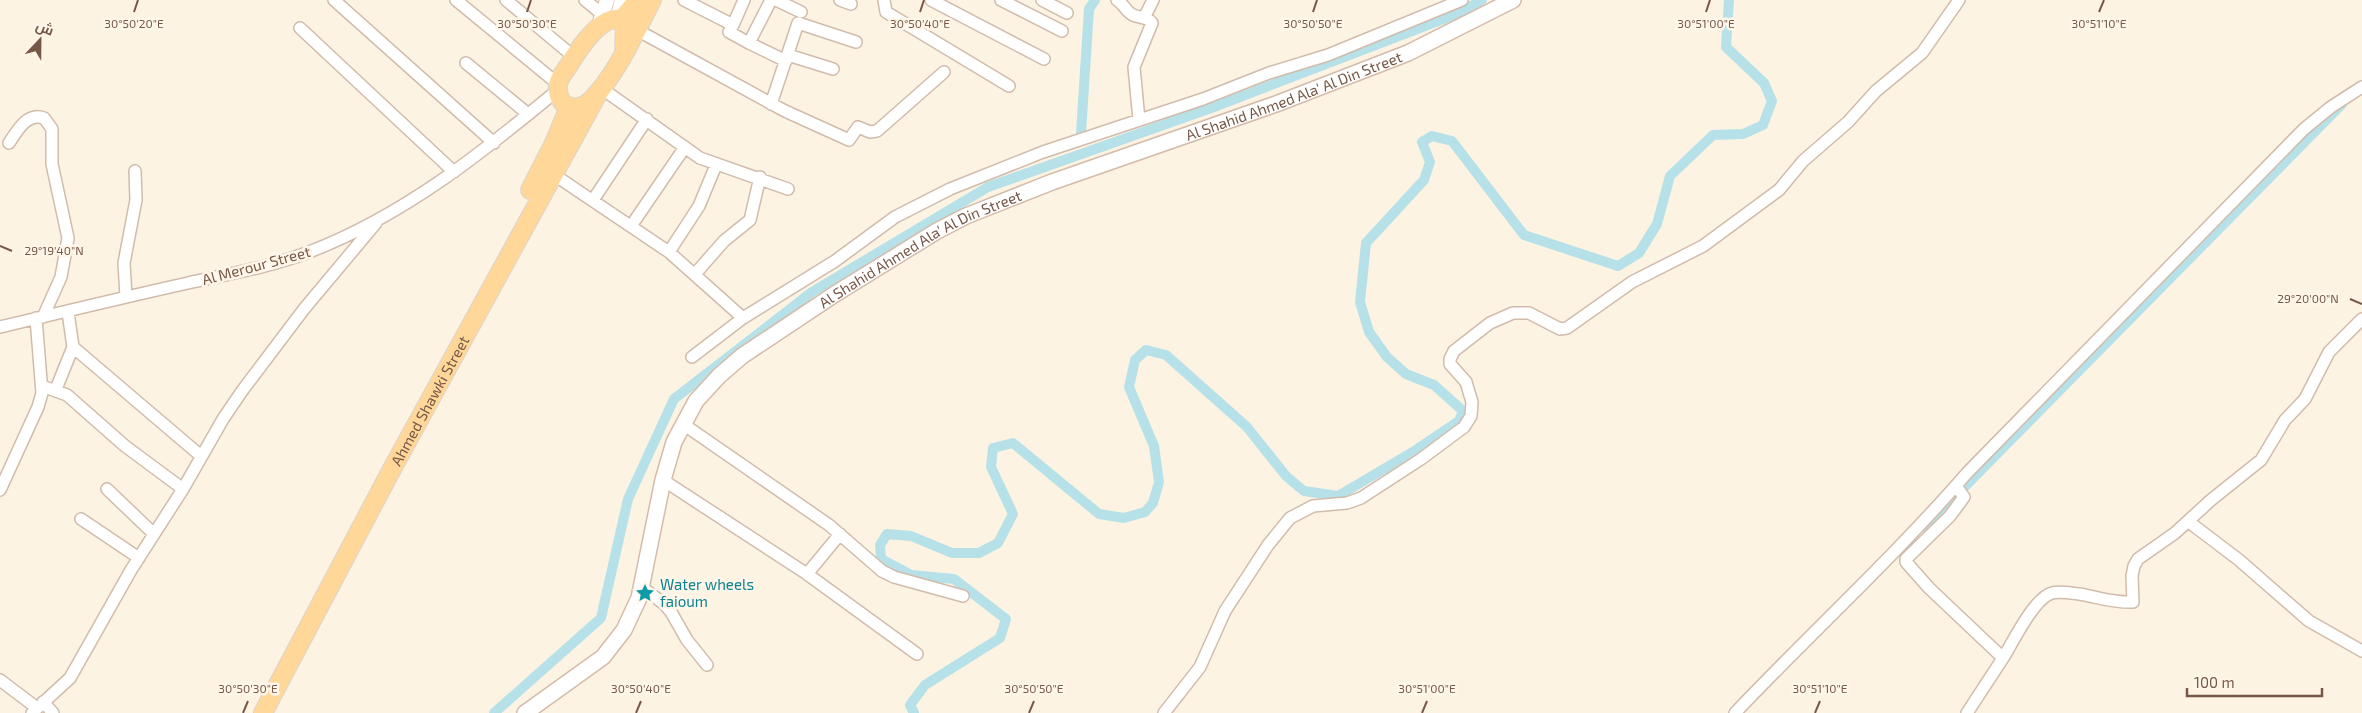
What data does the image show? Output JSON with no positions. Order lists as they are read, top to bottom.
{
  "streets": {
    "main road": ["Al Shahid Ahmed Ala' Al Din Street", "Ahmed Shawki Street"],
    "street": ["Al Merour Street"]
  },
  "places": {
    "place": ["Water wheels faioum"]
  },
  "scale_bar": "100 m",
  "north": "top",
  "coordinates": [
    "30°50'20\"E",
    "30°50'30\"E",
    "30°50'50\"E",
    "30°51'10\"E",
    "30°50'40\"E",
    "30°51'00\"E",
    "29°19'40\"N",
    "29°20'00\"N"
  ]
}
